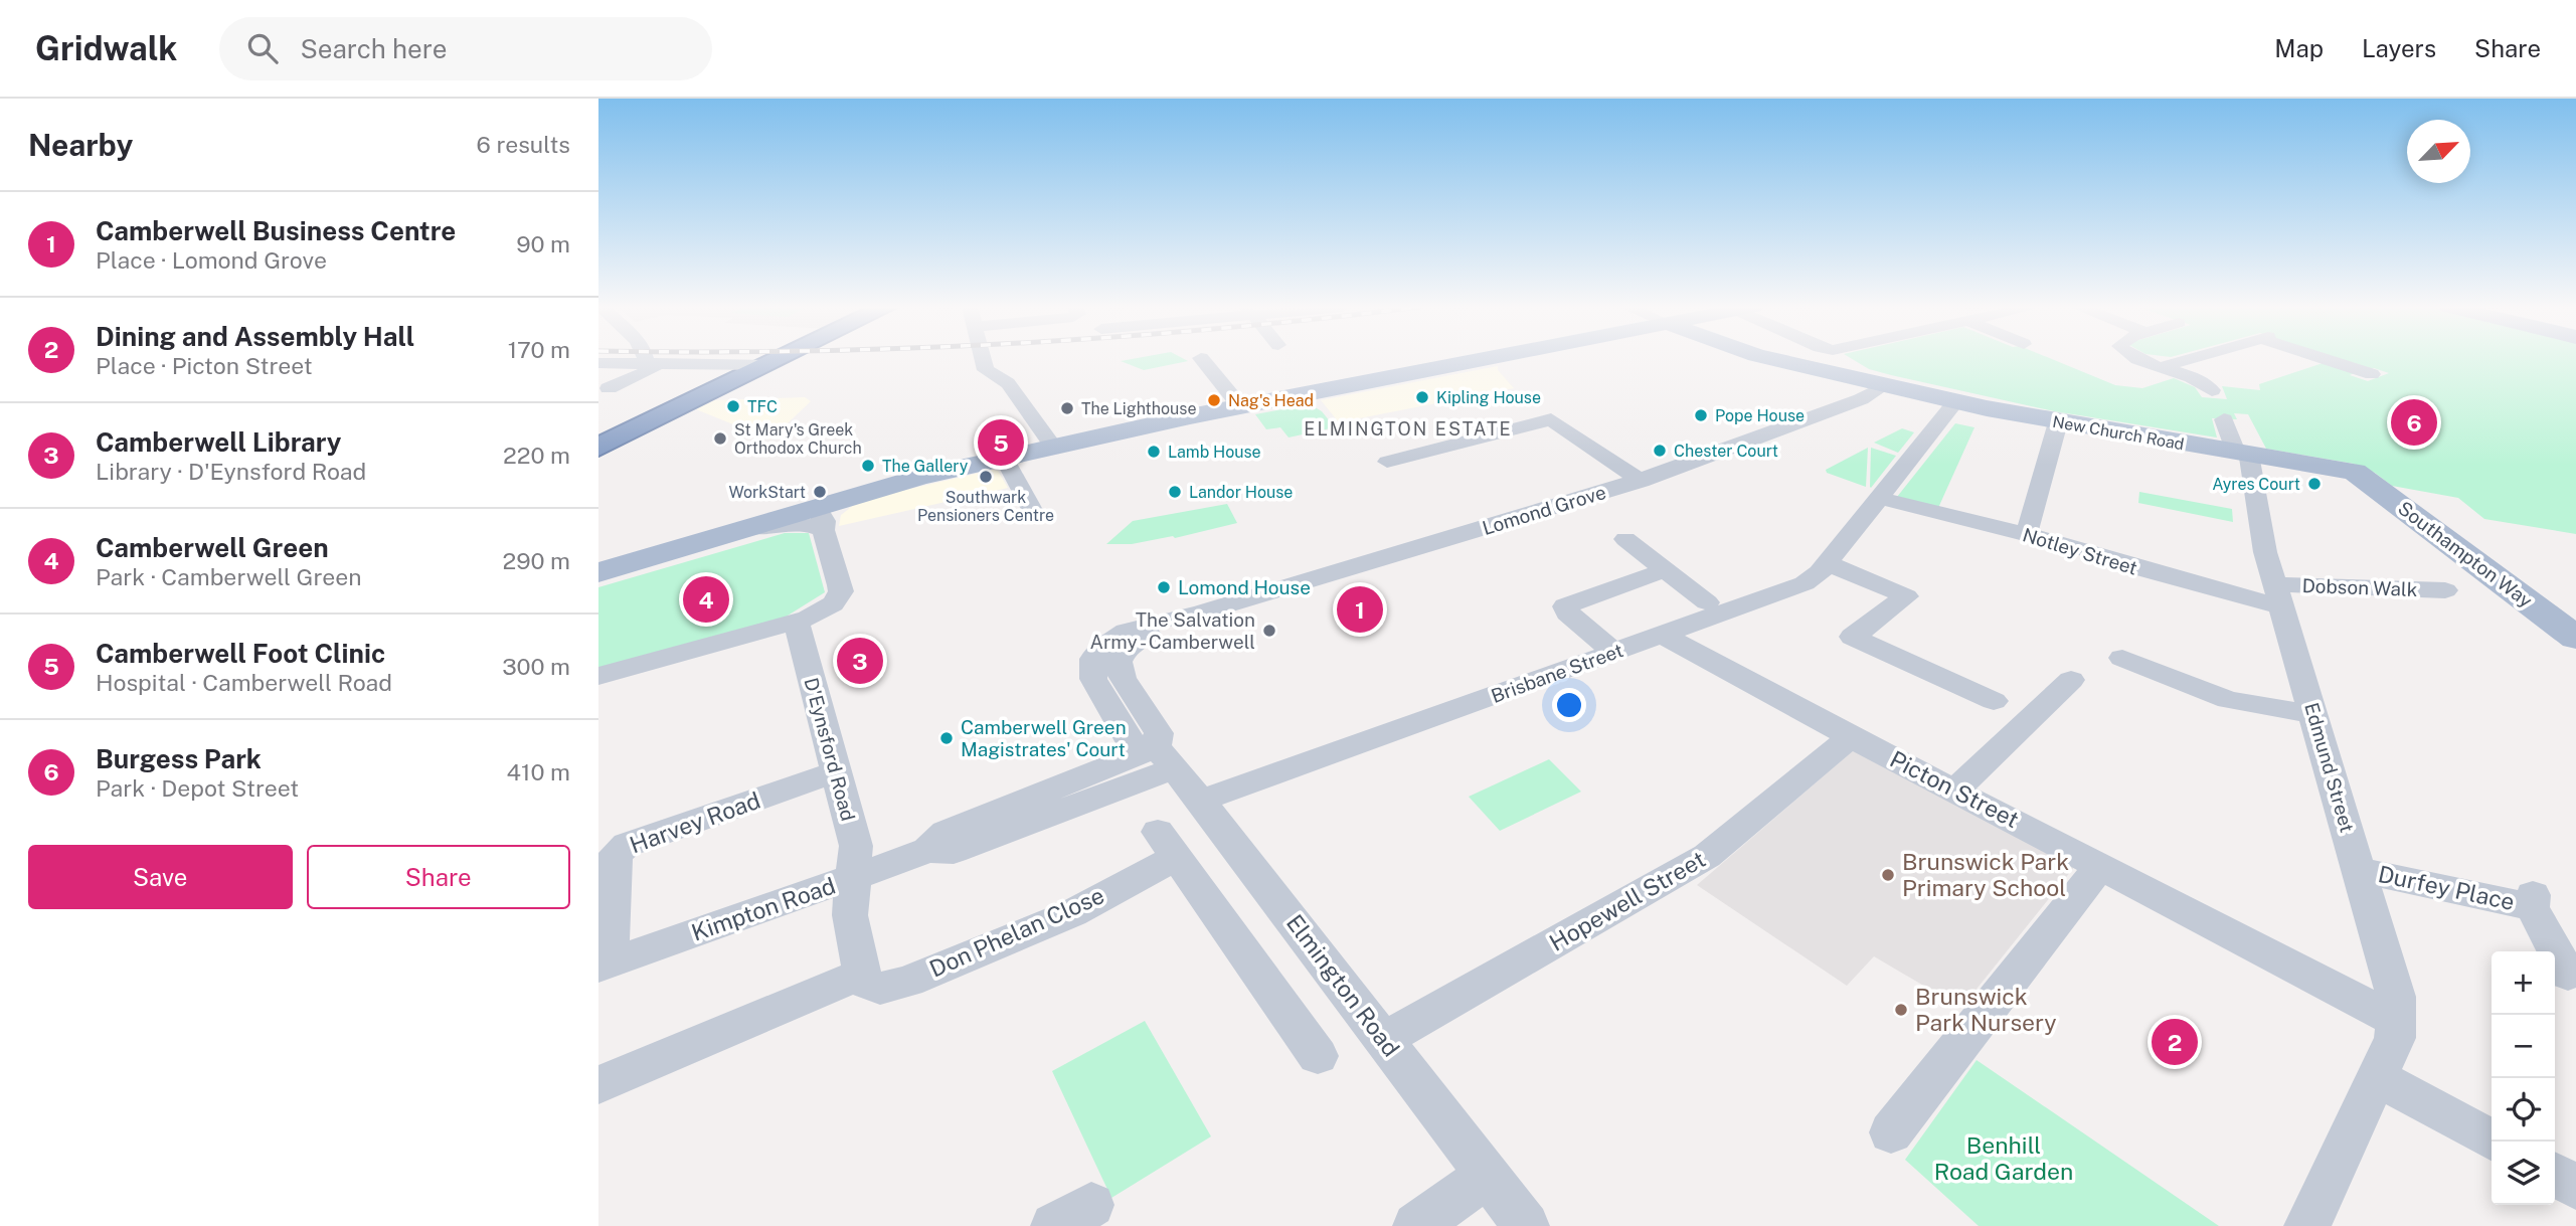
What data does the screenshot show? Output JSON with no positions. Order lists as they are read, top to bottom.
{
  "streets": {
    "main road": ["New Church Road", "Southampton Way"],
    "street": [
      "Lomond Grove",
      "Notley Street",
      "Dobson Walk",
      "Brisbane Street",
      "D'Eynsford Road",
      "Edmund Street",
      "Picton Street",
      "Harvey Road",
      "Durfey Place",
      "Hopewell Street",
      "Kimpton Road",
      "Don Phelan Close",
      "Elmington Road"
    ]
  },
  "crossings": [
    ["New Church Road", "Lomond Grove"],
    ["New Church Road", "Southampton Way"],
    ["New Church Road", "Brisbane Street"],
    ["New Church Road", "Edmund Street"],
    ["Lomond Grove", "Elmington Road"],
    ["Notley Street", "Dobson Walk"],
    ["Notley Street", "Brisbane Street"],
    ["Notley Street", "Edmund Street"],
    ["Dobson Walk", "Edmund Street"],
    ["Brisbane Street", "Picton Street"],
    ["Brisbane Street", "Elmington Road"],
    ["D'Eynsford Road", "Harvey Road"],
    ["D'Eynsford Road", "Kimpton Road"],
    ["Edmund Street", "Picton Street"],
    ["Edmund Street", "Durfey Place"],
    ["Picton Street", "Hopewell Street"],
    ["Harvey Road", "Kimpton Road"],
    ["Hopewell Street", "Elmington Road"],
    ["Kimpton Road", "Elmington Road"]
  ],
  "districts": ["ELMINGTON ESTATE"],
  "parks": ["Benhill Road Garden"],
  "places": [
    "Kipling House",
    "Nag's Head",
    "TFC",
    "The Lighthouse",
    "Pope House",
    "St Mary's Greek Orthodox Church",
    "Chester Court",
    "Lamb House",
    "The Gallery",
    "Southwark Pensioners Centre",
    "Ayres Court",
    "WorkStart",
    "Landor House",
    "Lomond House",
    "The Salvation Army - Camberwell",
    "Camberwell Green Magistrates' Court",
    "Brunswick Park Primary School",
    "Brunswick Park Nursery"
  ],
  "north": "top right",
  "page": {
    "header": "Gridwalk",
    "search": "Search here",
    "nav": ["Map", "Layers", "Share"],
    "heading": ["Nearby", "6 results"],
    "list": [
      {
        "mark": "1",
        "name": "Camberwell Business Centre",
        "note": "Place · Lomond Grove",
        "value": "90 m"
      },
      {
        "mark": "2",
        "name": "Dining and Assembly Hall",
        "note": "Place · Picton Street",
        "value": "170 m"
      },
      {
        "mark": "3",
        "name": "Camberwell Library",
        "note": "Library · D'Eynsford Road",
        "value": "220 m"
      },
      {
        "mark": "4",
        "name": "Camberwell Green",
        "note": "Park · Camberwell Green",
        "value": "290 m"
      },
      {
        "mark": "5",
        "name": "Camberwell Foot Clinic",
        "note": "Hospital · Camberwell Road",
        "value": "300 m"
      },
      {
        "mark": "6",
        "name": "Burgess Park",
        "note": "Park · Depot Street",
        "value": "410 m"
      }
    ],
    "pins": [
      "6",
      "5",
      "4",
      "1",
      "3",
      "2"
    ],
    "buttons": ["Save", "Share"],
    "map_buttons": ["+", "−"]
  }
}
